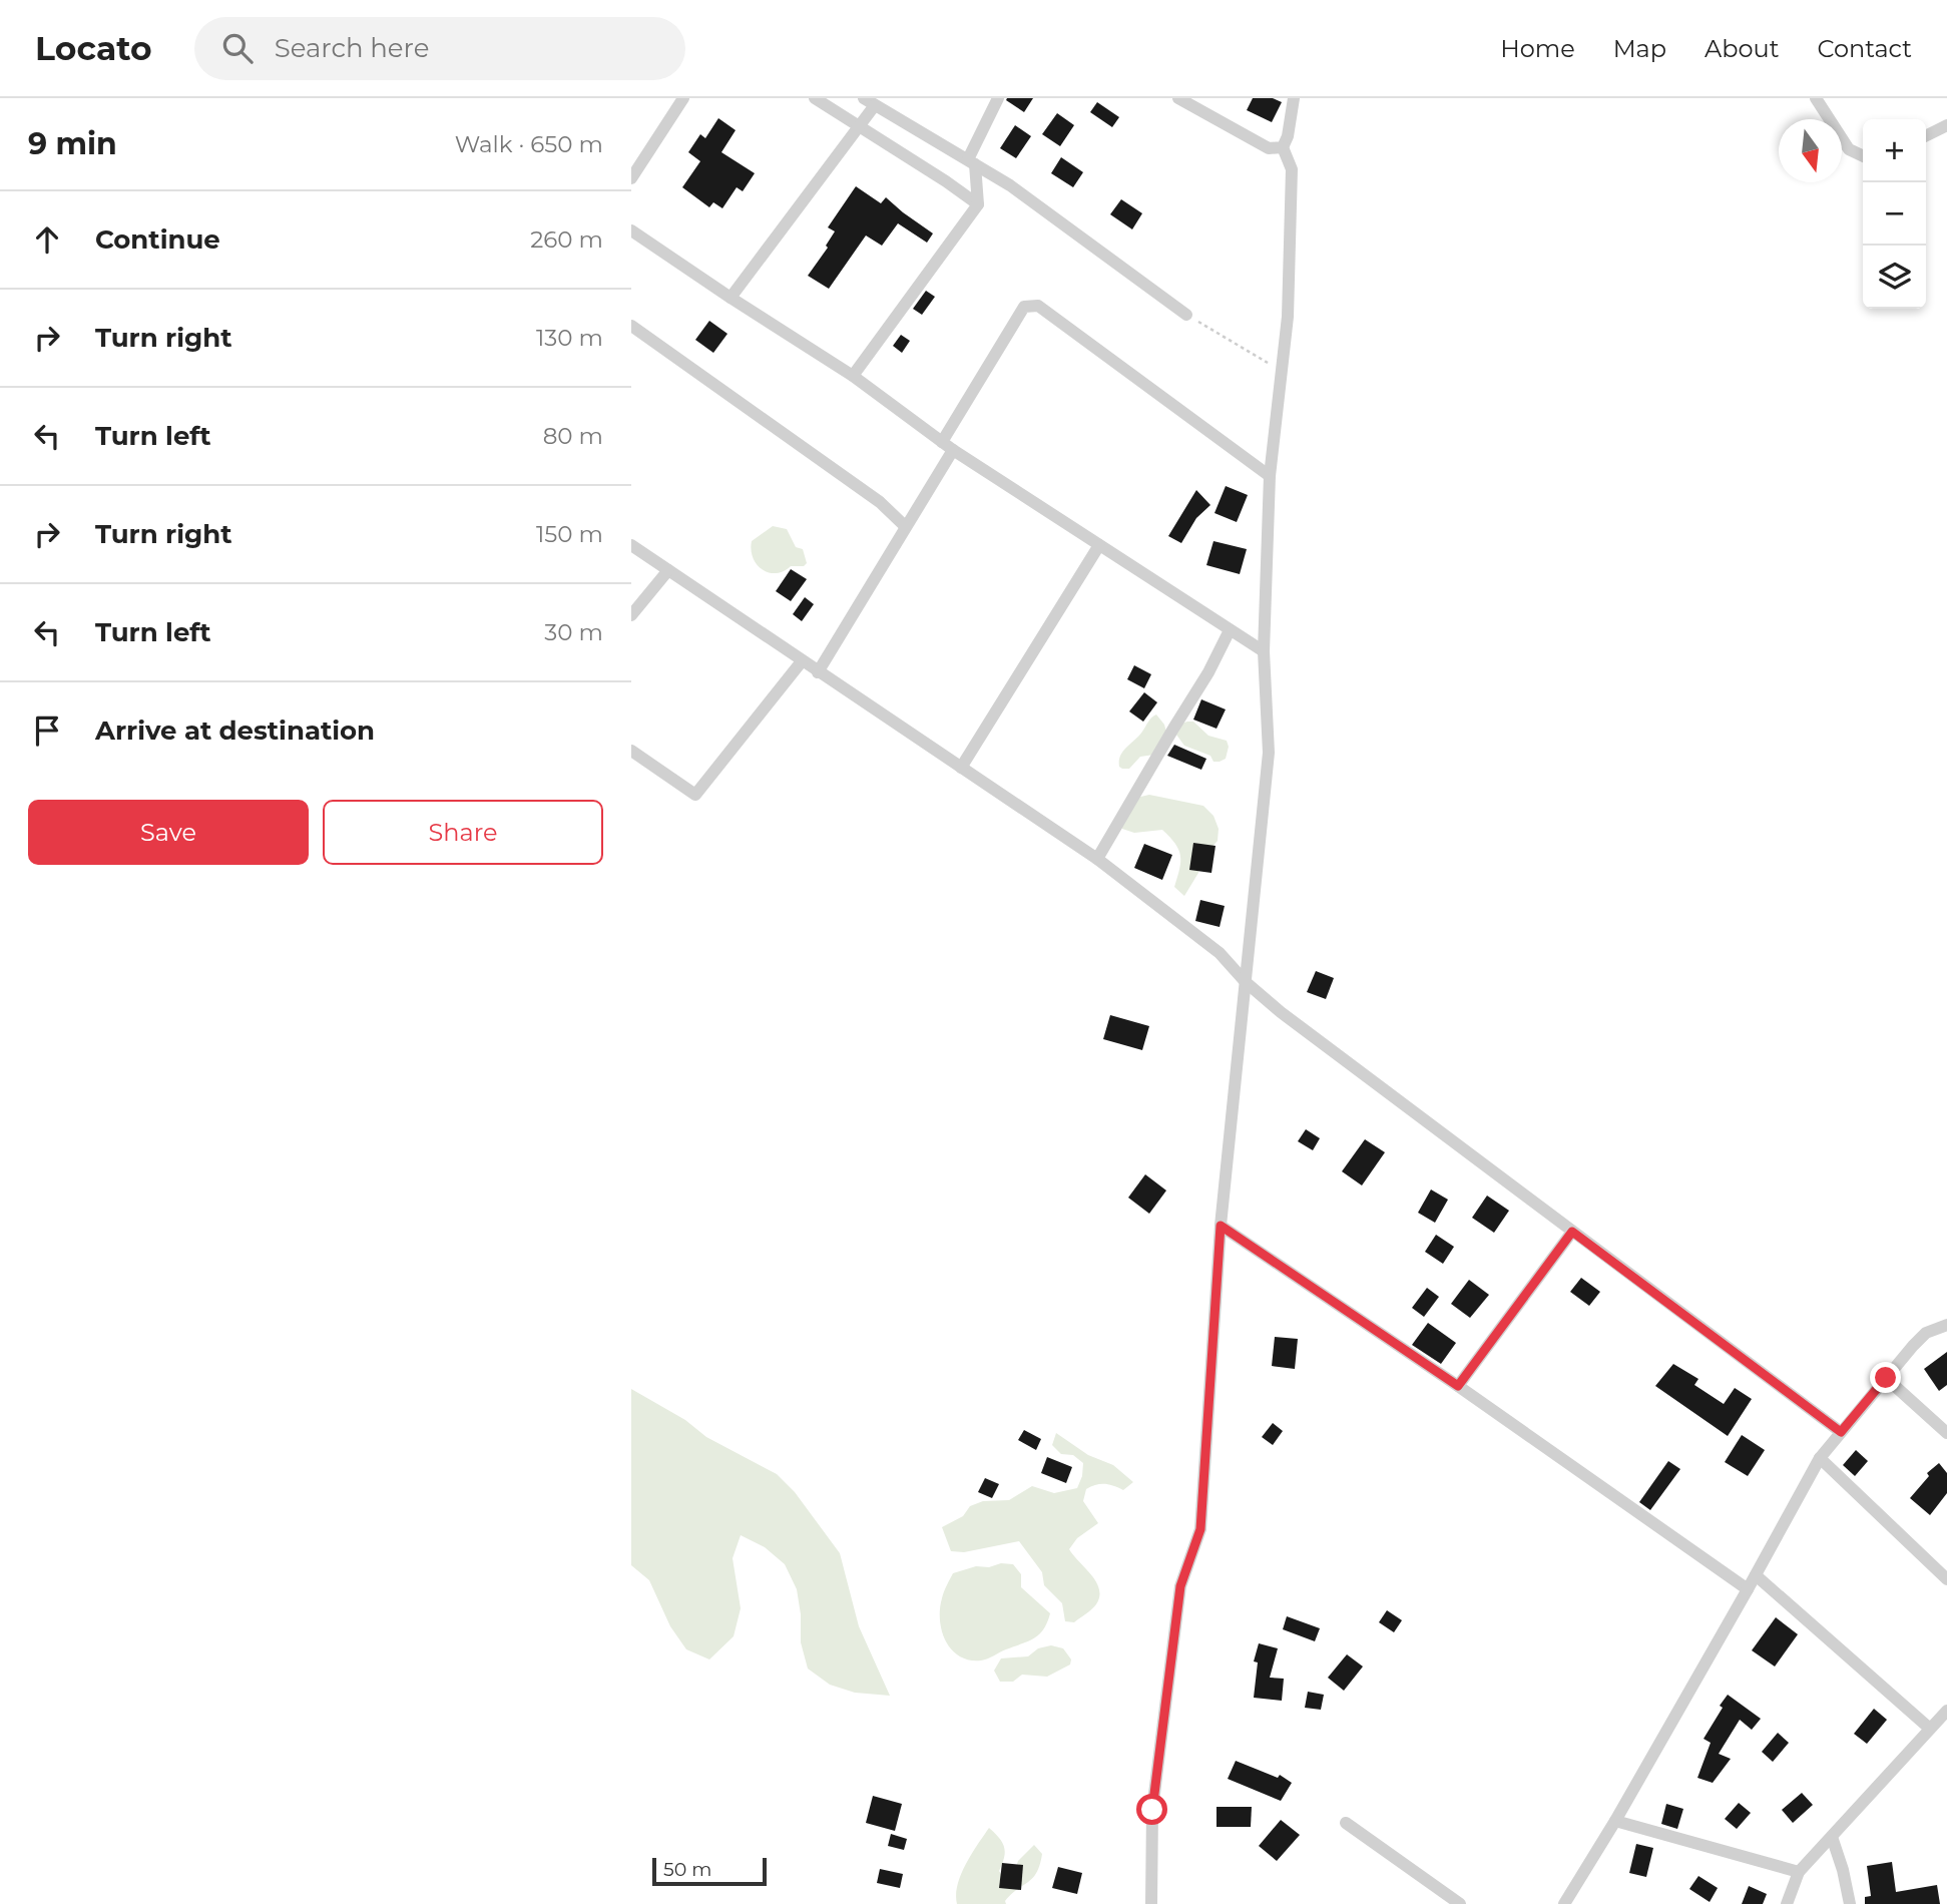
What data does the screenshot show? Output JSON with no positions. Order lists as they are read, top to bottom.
{
  "scale_bar": "50 m",
  "north": "bottom",
  "page": {
    "header": "Locato",
    "search": "Search here",
    "nav": [
      "Home",
      "Map",
      "About",
      "Contact"
    ],
    "heading": ["9 min", "Walk · 650 m"],
    "map_buttons": ["+", "−"],
    "list": [
      ["Continue", "260 m"],
      ["Turn right", "130 m"],
      ["Turn left", "80 m"],
      ["Turn right", "150 m"],
      ["Turn left", "30 m"],
      "Arrive at destination"
    ],
    "buttons": ["Save", "Share"],
    "scale": "50 m"
  }
}
